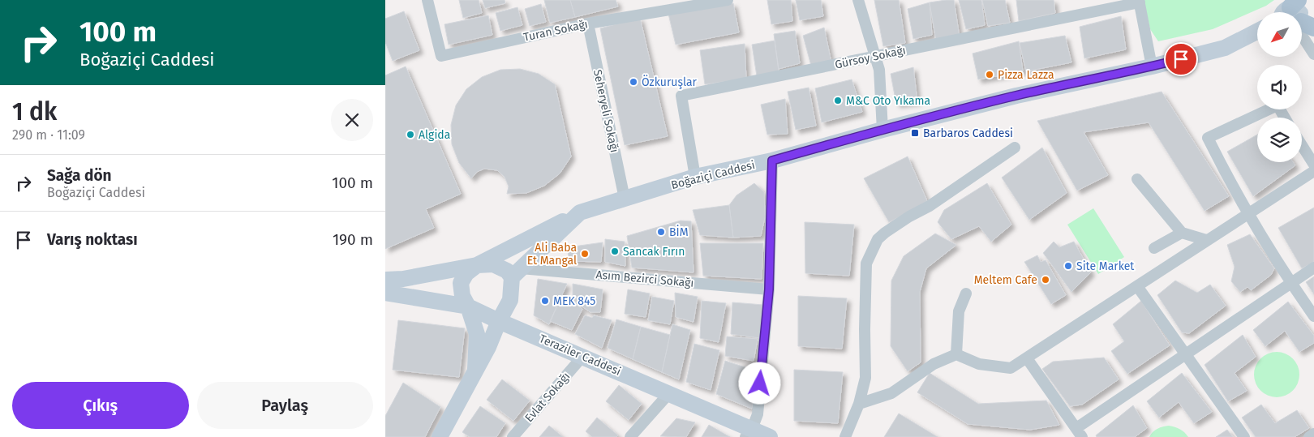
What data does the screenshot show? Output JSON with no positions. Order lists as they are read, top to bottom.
{
  "streets": {
    "main road": ["Boğaziçi Caddesi", "Teraziler Caddesi"],
    "street": [
      "Turan Sokağı",
      "Gürsoy Sokağı",
      "Seheryeli Sokağı",
      "Asım Bezirci Sokağı",
      "Evlat Sokağı"
    ]
  },
  "crossings": [
    ["Turan Sokağı", "Seheryeli Sokağı"],
    ["Gürsoy Sokağı", "Boğaziçi Caddesi"],
    ["Seheryeli Sokağı", "Boğaziçi Caddesi"],
    ["Boğaziçi Caddesi", "Asım Bezirci Sokağı"],
    ["Boğaziçi Caddesi", "Teraziler Caddesi"],
    ["Asım Bezirci Sokağı", "Teraziler Caddesi"],
    ["Teraziler Caddesi", "Evlat Sokağı"]
  ],
  "places": {
    "other": [
      "Pizza Lazza",
      "Özkuruşlar",
      "M&C Oto Yıkama",
      "Algida",
      "BİM",
      "Sancak Fırın",
      "Ali Baba Et Mangal",
      "Site Market",
      "Meltem Cafe",
      "MEK 845"
    ],
    "transit": ["Barbaros Caddesi"]
  },
  "north": "bottom left",
  "page": {
    "turn": ["100 m", "Boğaziçi Caddesi"],
    "heading": ["1 dk", "290 m · 11:09"],
    "list": [
      {
        "name": "Sağa dön",
        "note": "Boğaziçi Caddesi",
        "value": "100 m"
      },
      {
        "name": "Varış noktası",
        "value": "190 m"
      }
    ],
    "buttons": ["Çıkış", "Paylaş"]
  }
}
